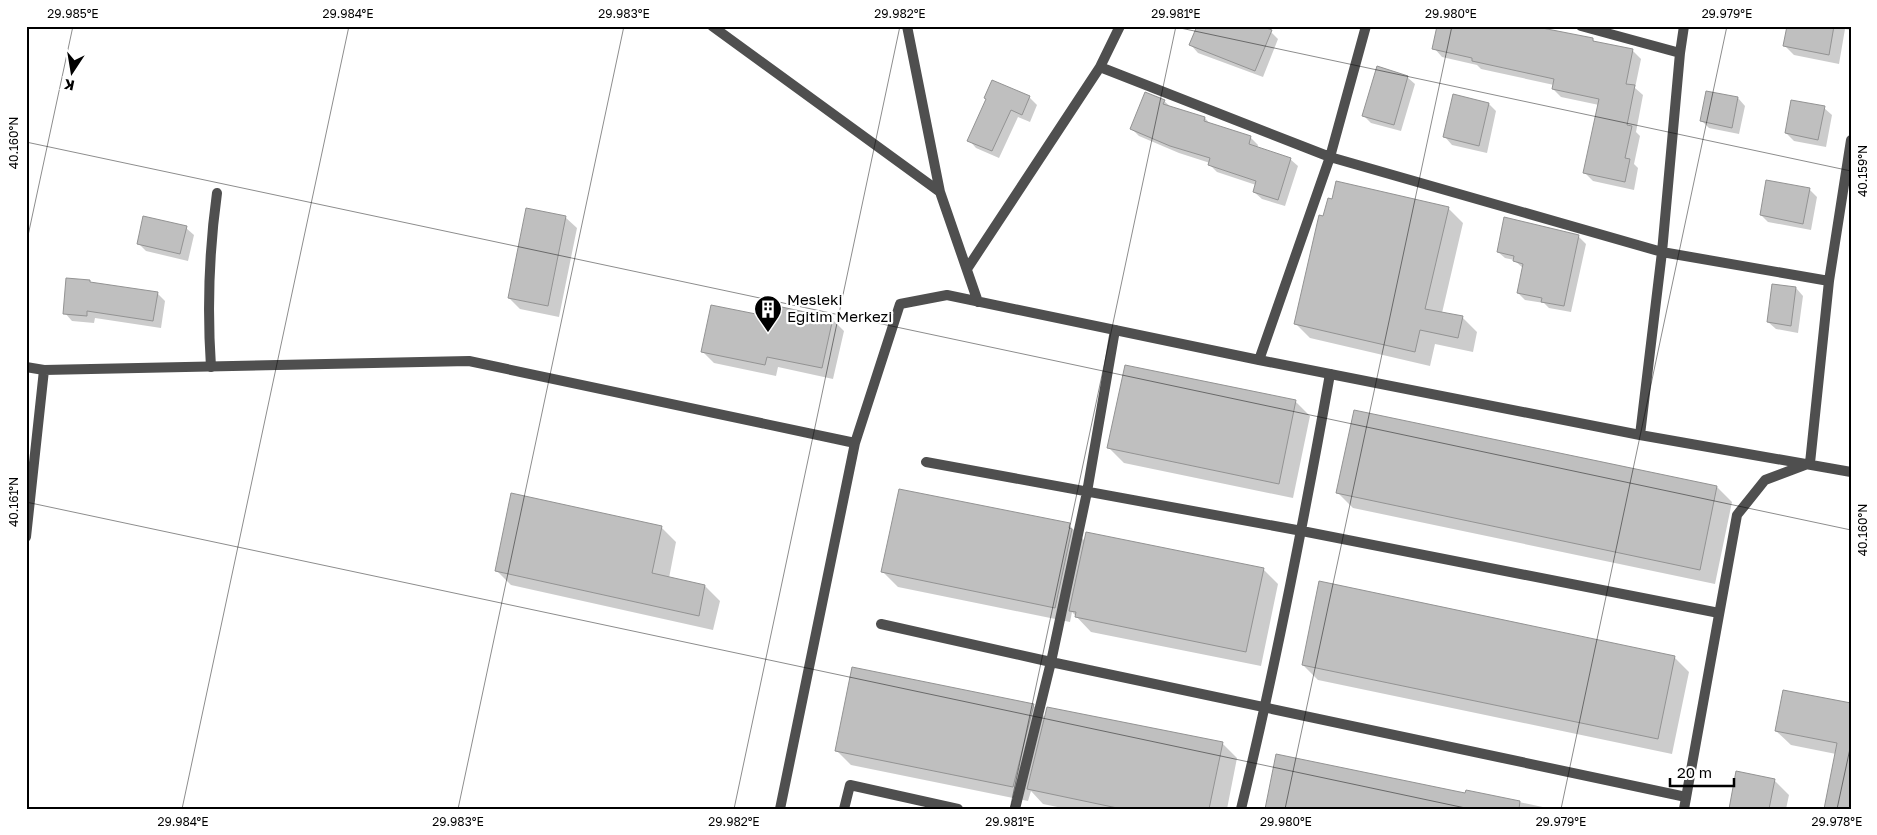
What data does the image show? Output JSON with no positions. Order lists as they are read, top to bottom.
{
  "places": {
    "building": ["Mesleki Eğitim Merkezi"]
  },
  "scale_bar": "20 m",
  "north": "bottom",
  "coordinates": [
    "29.985°E",
    "29.984°E",
    "29.983°E",
    "29.982°E",
    "29.981°E",
    "29.980°E",
    "29.979°E",
    "40.160°N",
    "40.159°N",
    "40.161°N",
    "29.978°E"
  ]
}
